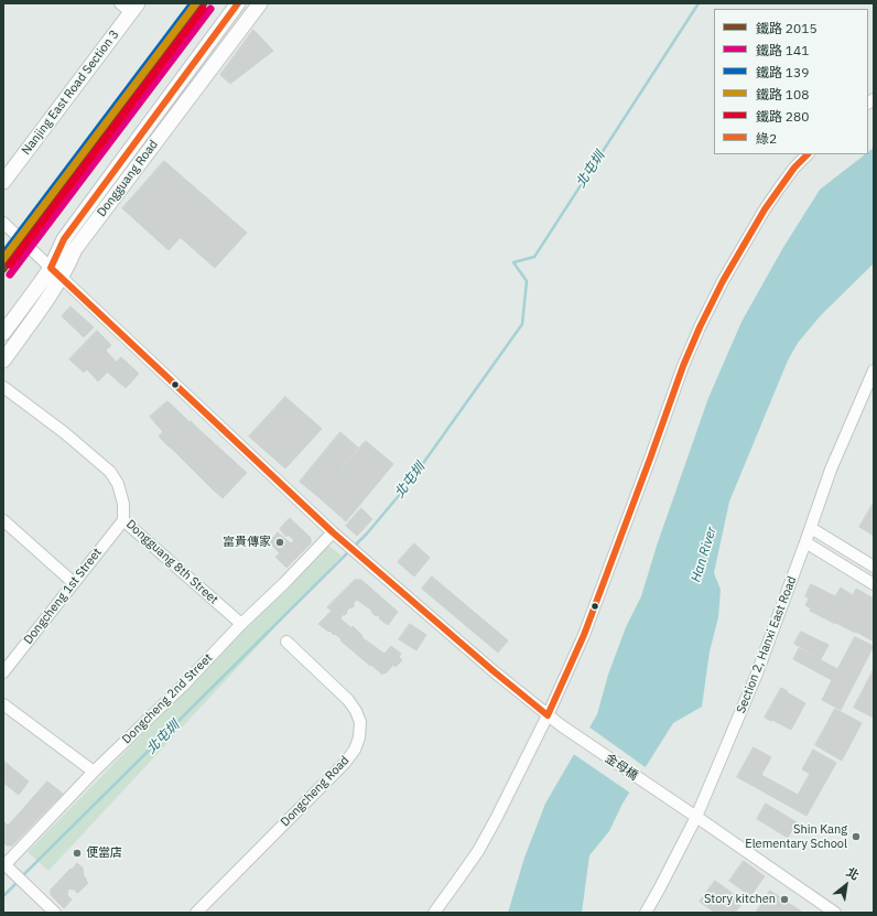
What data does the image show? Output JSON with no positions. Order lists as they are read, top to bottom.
{
  "streets": {
    "street": [
      "Nanjing East Road Section 3",
      "Dongguang Road",
      "Dongguang 8th Street",
      "Dongcheng 1st Street",
      "Section 2, Hanxi East Road",
      "Dongcheng 2nd Street",
      "金母橋",
      "Dongcheng Road"
    ]
  },
  "crossings": [
    ["Dongguang Road", "金母橋"],
    ["Dongguang 8th Street", "Dongcheng 1st Street"],
    ["Dongguang 8th Street", "Dongcheng 2nd Street"],
    ["Section 2, Hanxi East Road", "金母橋"],
    ["Dongcheng 2nd Street", "金母橋"]
  ],
  "water": ["北屯圳", "Han River"],
  "places": [
    "富貴傳家",
    "Shin Kang Elementary School",
    "便當店",
    "Story kitchen"
  ],
  "lines": [
    "rail line 2015",
    "rail line 139",
    "rail line 108",
    "transit line 綠2",
    "rail line 141",
    "rail line 280"
  ],
  "legend": [
    "鐵路 2015",
    "鐵路 141",
    "鐵路 139",
    "鐵路 108",
    "鐵路 280",
    "綠2"
  ],
  "north": "top right"
}
